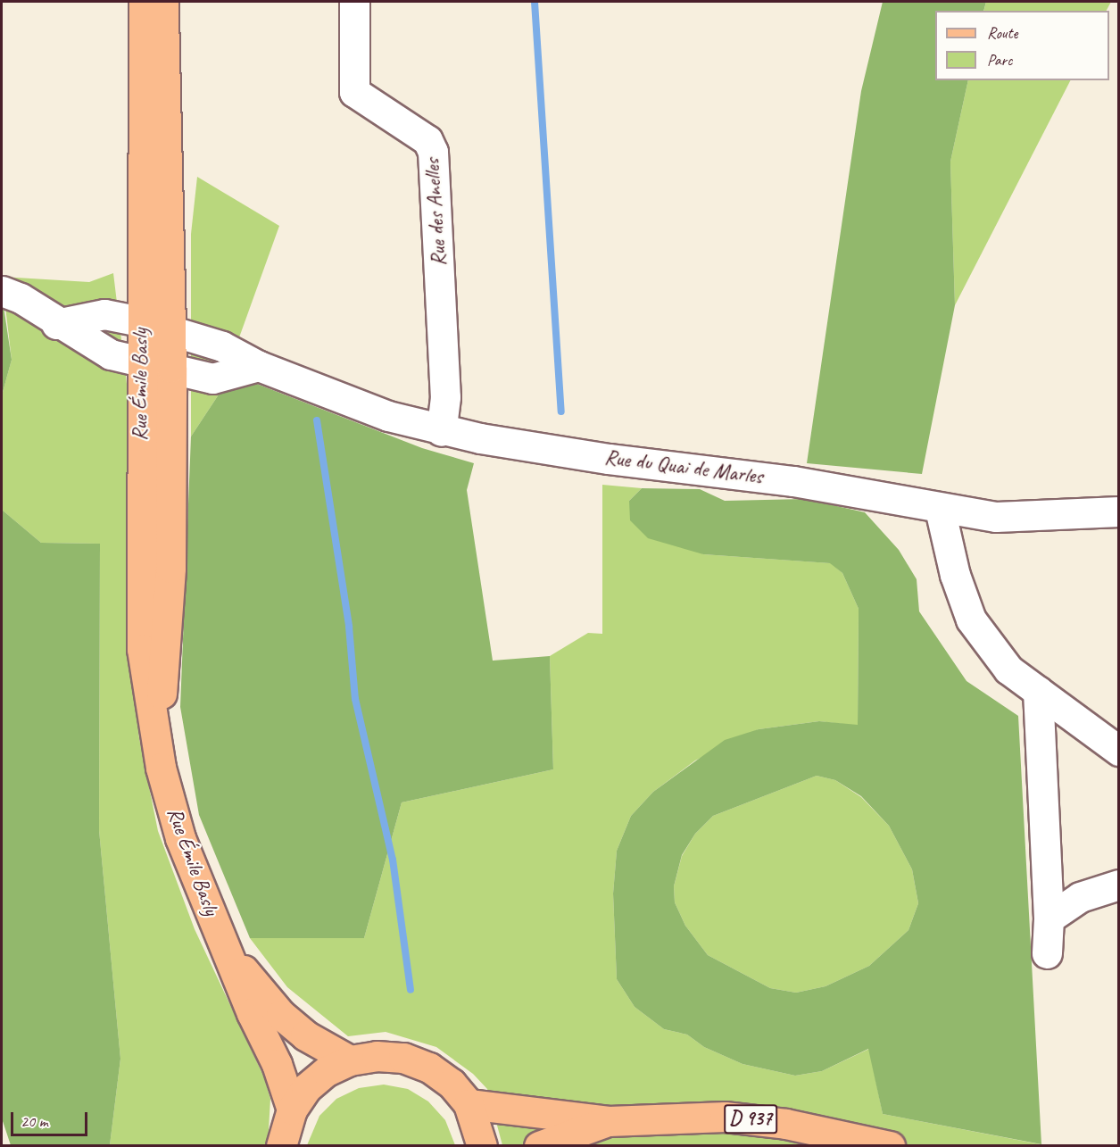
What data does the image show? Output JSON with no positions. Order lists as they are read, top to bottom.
{
  "streets": {
    "main road": ["Rue Émile Basly", "D 937"],
    "street": ["Rue des Anelles", "Rue du Quai de Marles"]
  },
  "crossings": [
    ["Rue des Anelles", "Rue du Quai de Marles"],
    ["Rue Émile Basly", "Rue du Quai de Marles"]
  ],
  "legend": ["Route", "Parc"],
  "scale_bar": "20 m"
}
